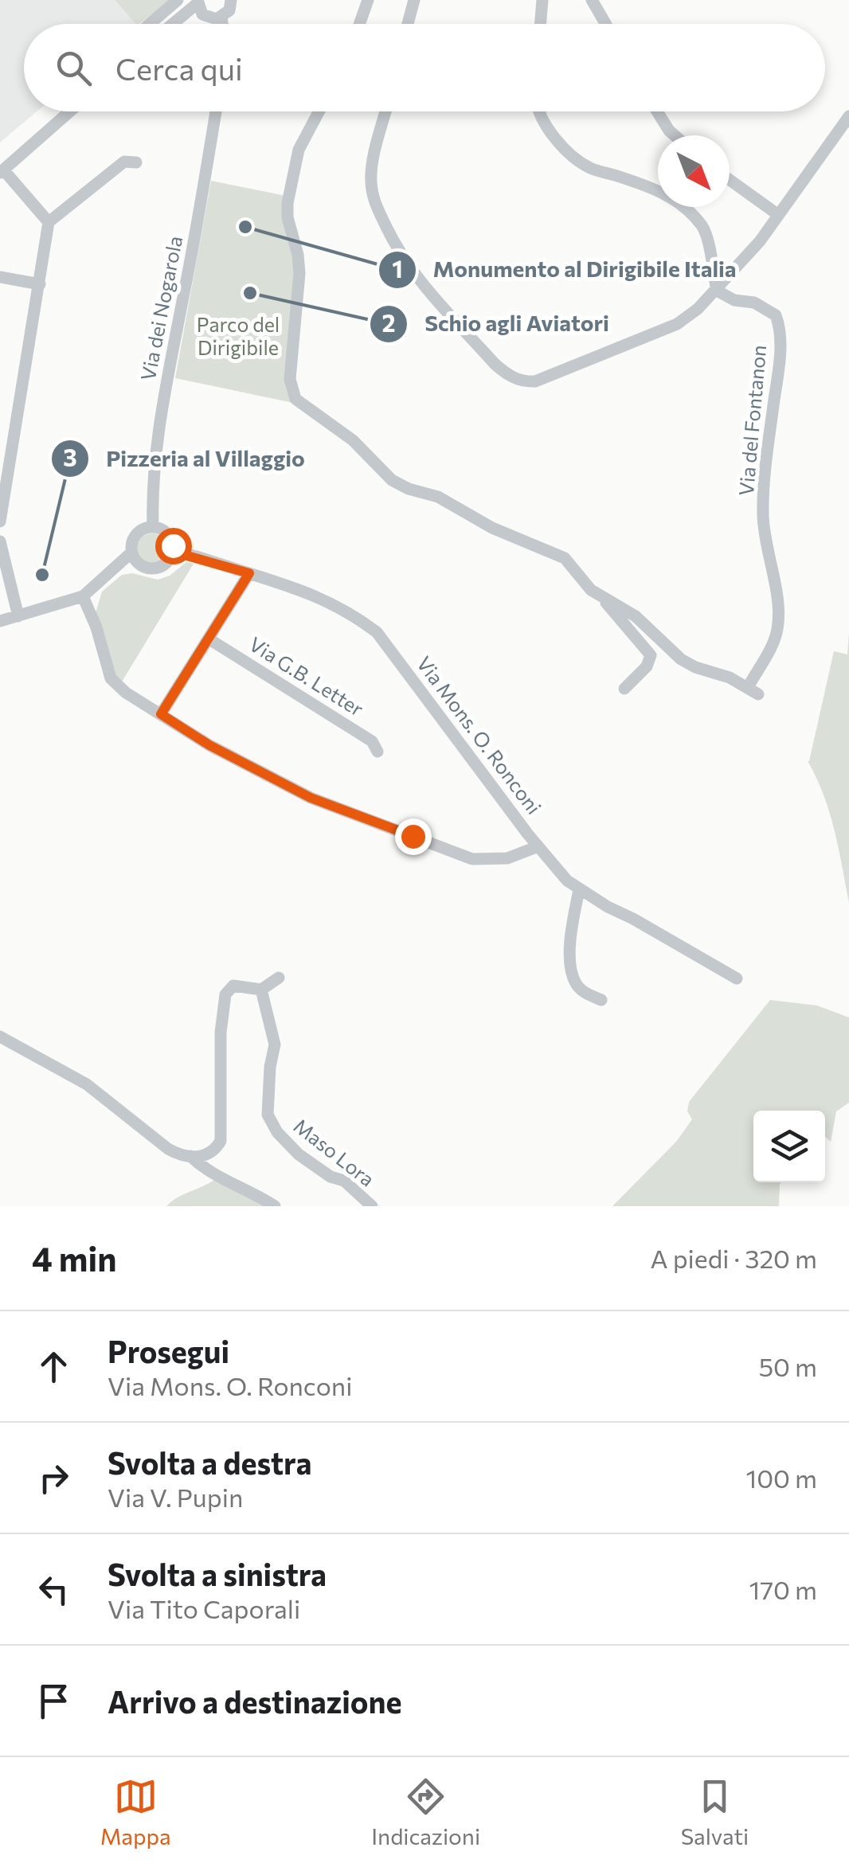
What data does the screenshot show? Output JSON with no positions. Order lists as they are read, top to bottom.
{
  "streets": {
    "street": [
      "Via dei Nogarola",
      "Via del Fontanon",
      "Via G.B. Letter",
      "Via Mons. O. Ronconi",
      "Maso Lora"
    ]
  },
  "crossings": [
    ["Via dei Nogarola", "Via Mons. O. Ronconi"]
  ],
  "parks": ["Parco del Dirigibile"],
  "places": ["Monumento al Dirigibile Italia", "Schio agli Aviatori", "Pizzeria al Villaggio"],
  "north": "bottom right",
  "page": {
    "search": "Cerca qui",
    "heading": ["4 min", "A piedi · 320 m"],
    "list": [
      ["Prosegui", "Via Mons. O. Ronconi", "50 m"],
      ["Svolta a destra", "Via V. Pupin", "100 m"],
      ["Svolta a sinistra", "Via Tito Caporali", "170 m"],
      "Arrivo a destinazione"
    ],
    "nav": ["Mappa", "Indicazioni", "Salvati"]
  }
}
